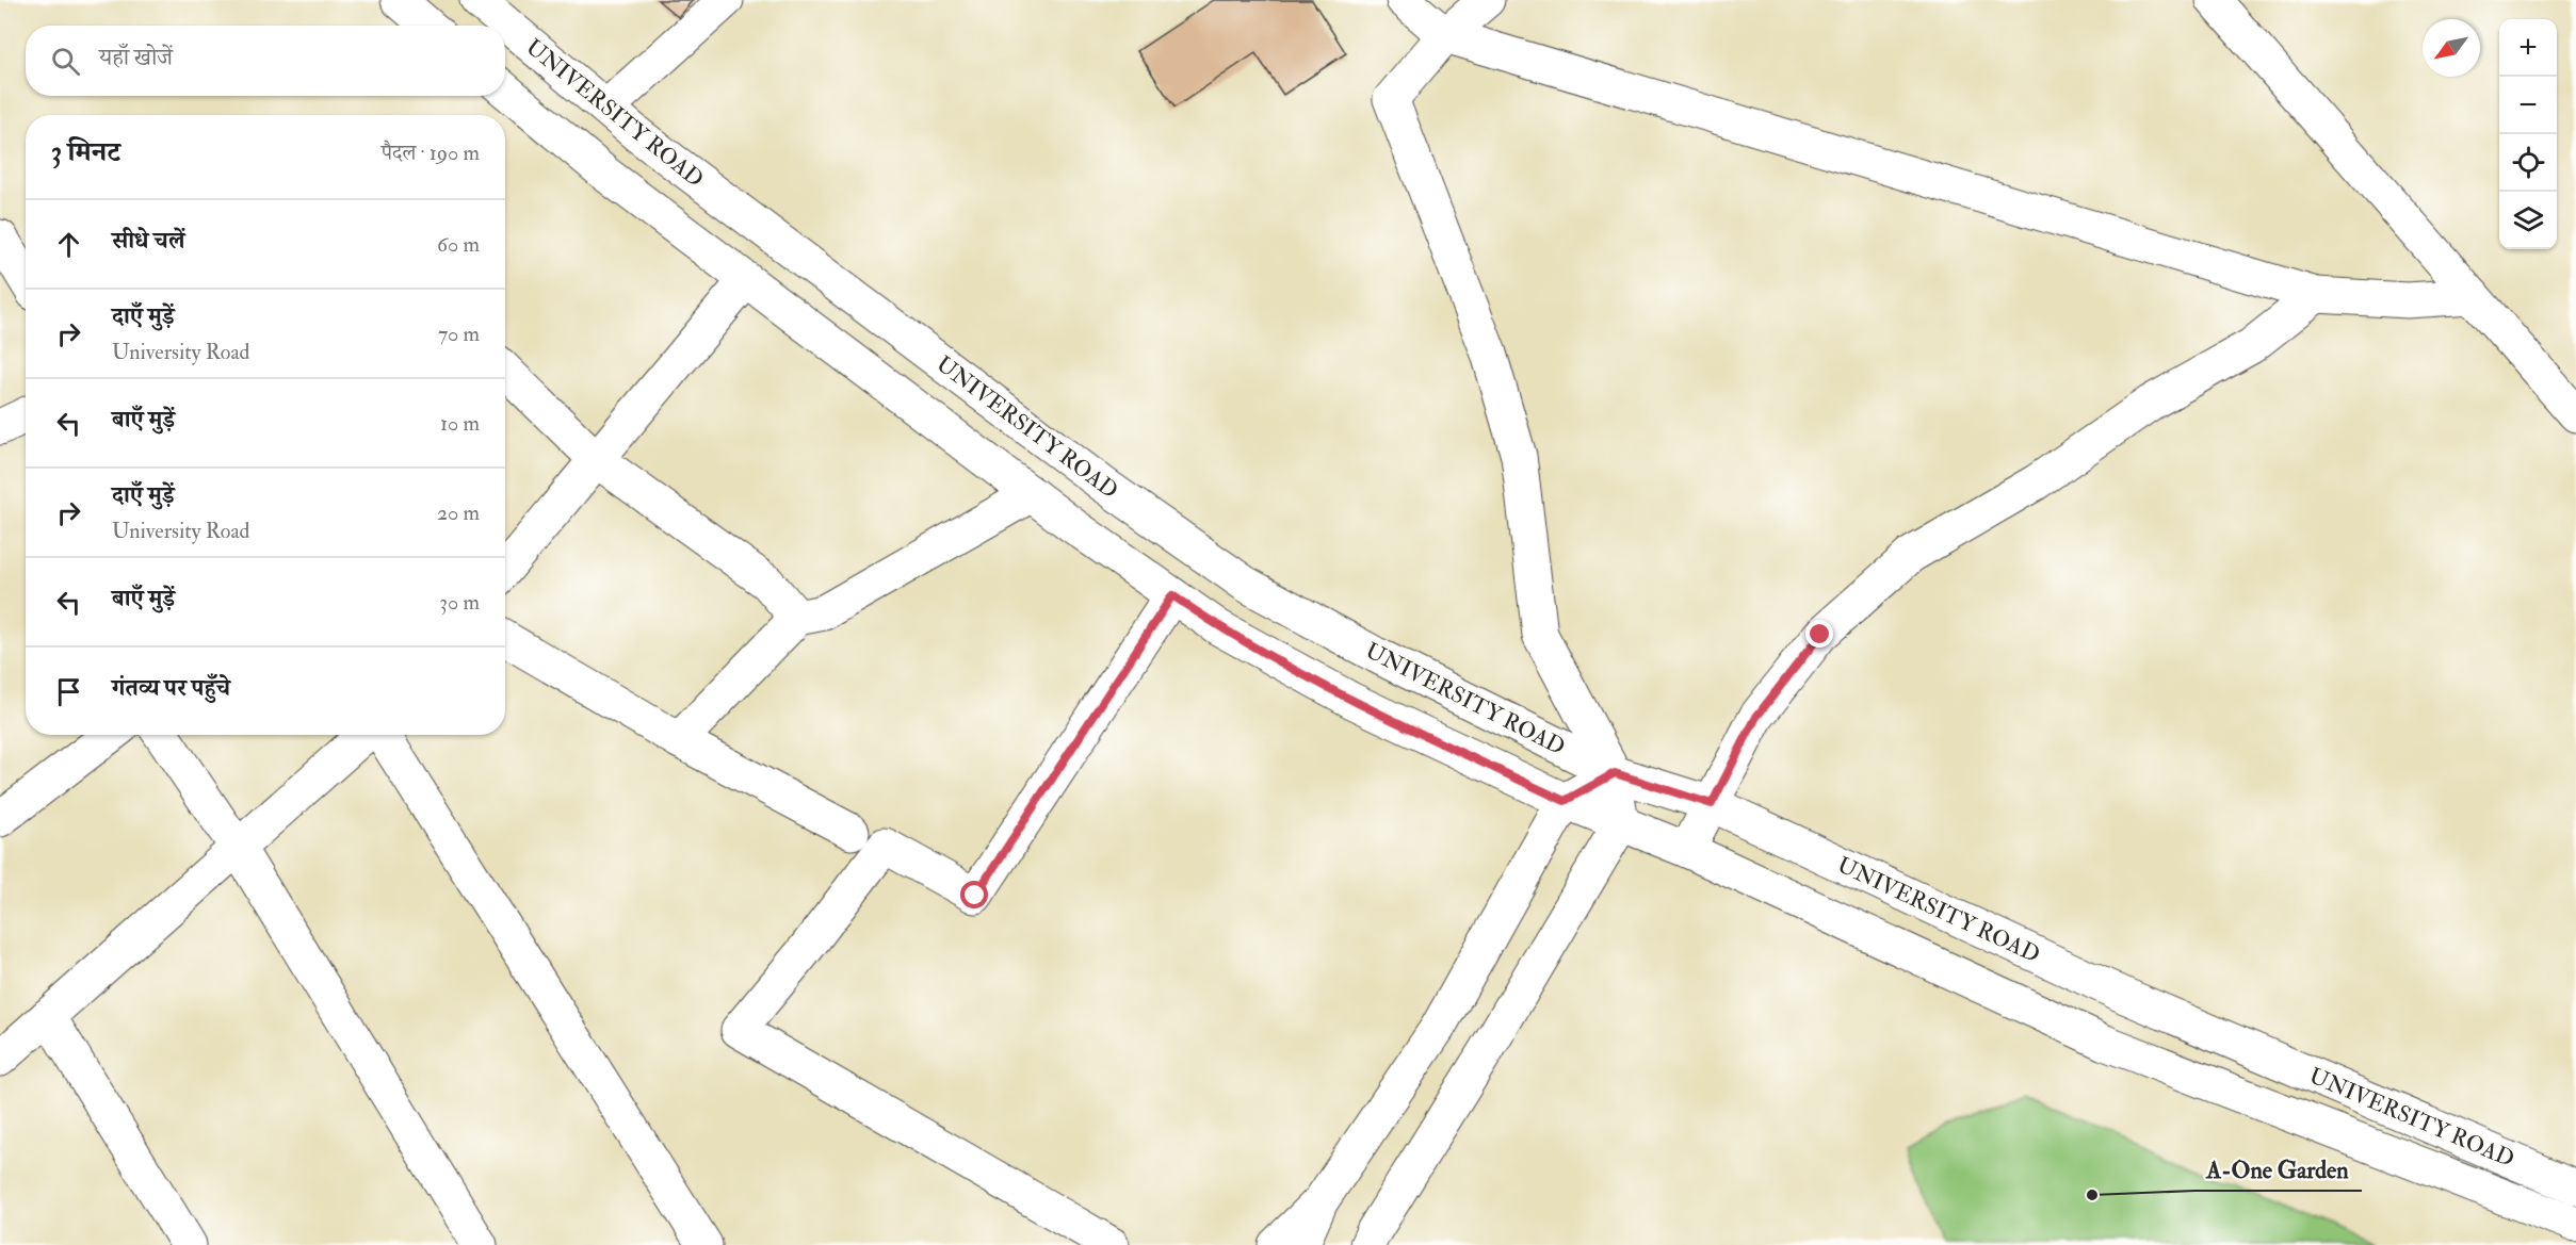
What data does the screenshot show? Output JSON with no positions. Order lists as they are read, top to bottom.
{
  "streets": {
    "street": ["UNIVERSITY ROAD"]
  },
  "places": ["A-One Garden"],
  "north": "bottom left",
  "page": {
    "map_buttons": ["+", "−"],
    "search": "यहाँ खोजें",
    "heading": ["3 मिनट", "पैदल · 190 m"],
    "list": [
      ["सीधे चलें", "60 m"],
      ["दाएँ मुड़ें", "University Road", "70 m"],
      ["बाएँ मुड़ें", "10 m"],
      ["दाएँ मुड़ें", "University Road", "20 m"],
      ["बाएँ मुड़ें", "30 m"],
      "गंतव्य पर पहुँचे"
    ]
  }
}
